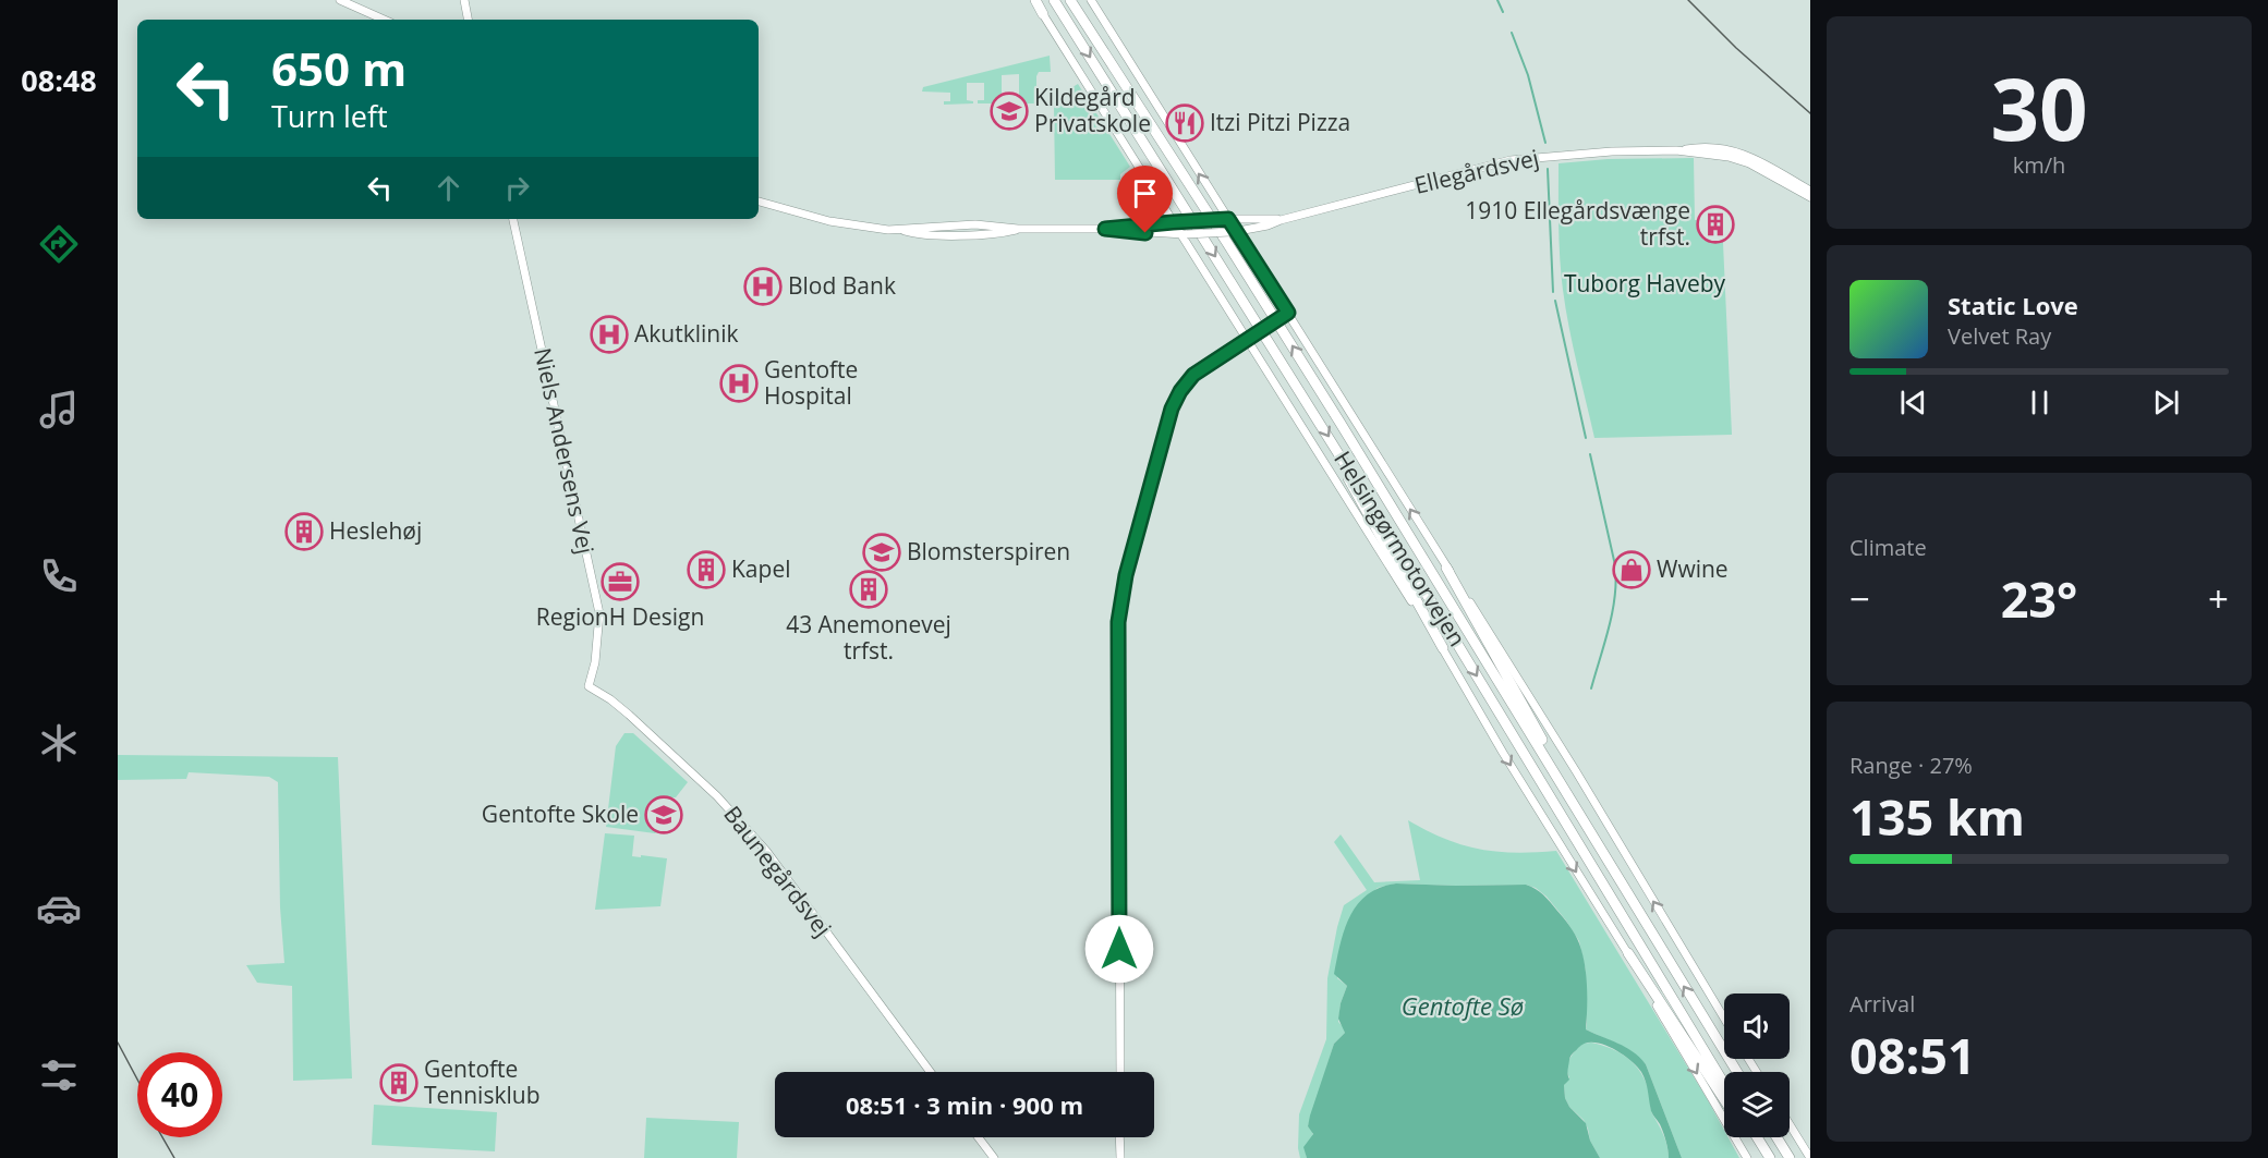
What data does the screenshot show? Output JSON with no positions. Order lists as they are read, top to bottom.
{
  "streets": {
    "highway": ["Helsingørmotorvejen"],
    "street": ["Ellegårdsvej", "Niels Andersens Vej", "Baunegårdsvej"]
  },
  "crossings": [
    ["Niels Andersens Vej", "Baunegårdsvej"]
  ],
  "water": ["Gentofte Sø"],
  "parks": ["Tuborg Haveby"],
  "places": {
    "school or university": ["Kildegård Privatskole", "Blomsterspiren", "Gentofte Skole"],
    "restaurant": ["Itzi Pitzi Pizza"],
    "building": [
      "1910 Ellegårdsvænge trfst.",
      "Heslehøj",
      "Kapel",
      "43 Anemonevej trfst.",
      "Gentofte Tennisklub"
    ],
    "hospital": ["Blod Bank", "Akutklinik", "Gentofte Hospital"],
    "shop": ["Wwine"],
    "office": ["RegionH Design"]
  },
  "page": {
    "tabs": "08:48",
    "tile": [
      ["30", "km/h"],
      "Climate",
      ["Range · 27%", "135 km"],
      ["Arrival", "08:51"]
    ],
    "turn": ["650 m", "Turn left"],
    "song": ["Static Love", "Velvet Ray"],
    "heat": ["−", "23°", "+"],
    "limit": "40",
    "trip": "08:51 · 3 min · 900 m"
  }
}
